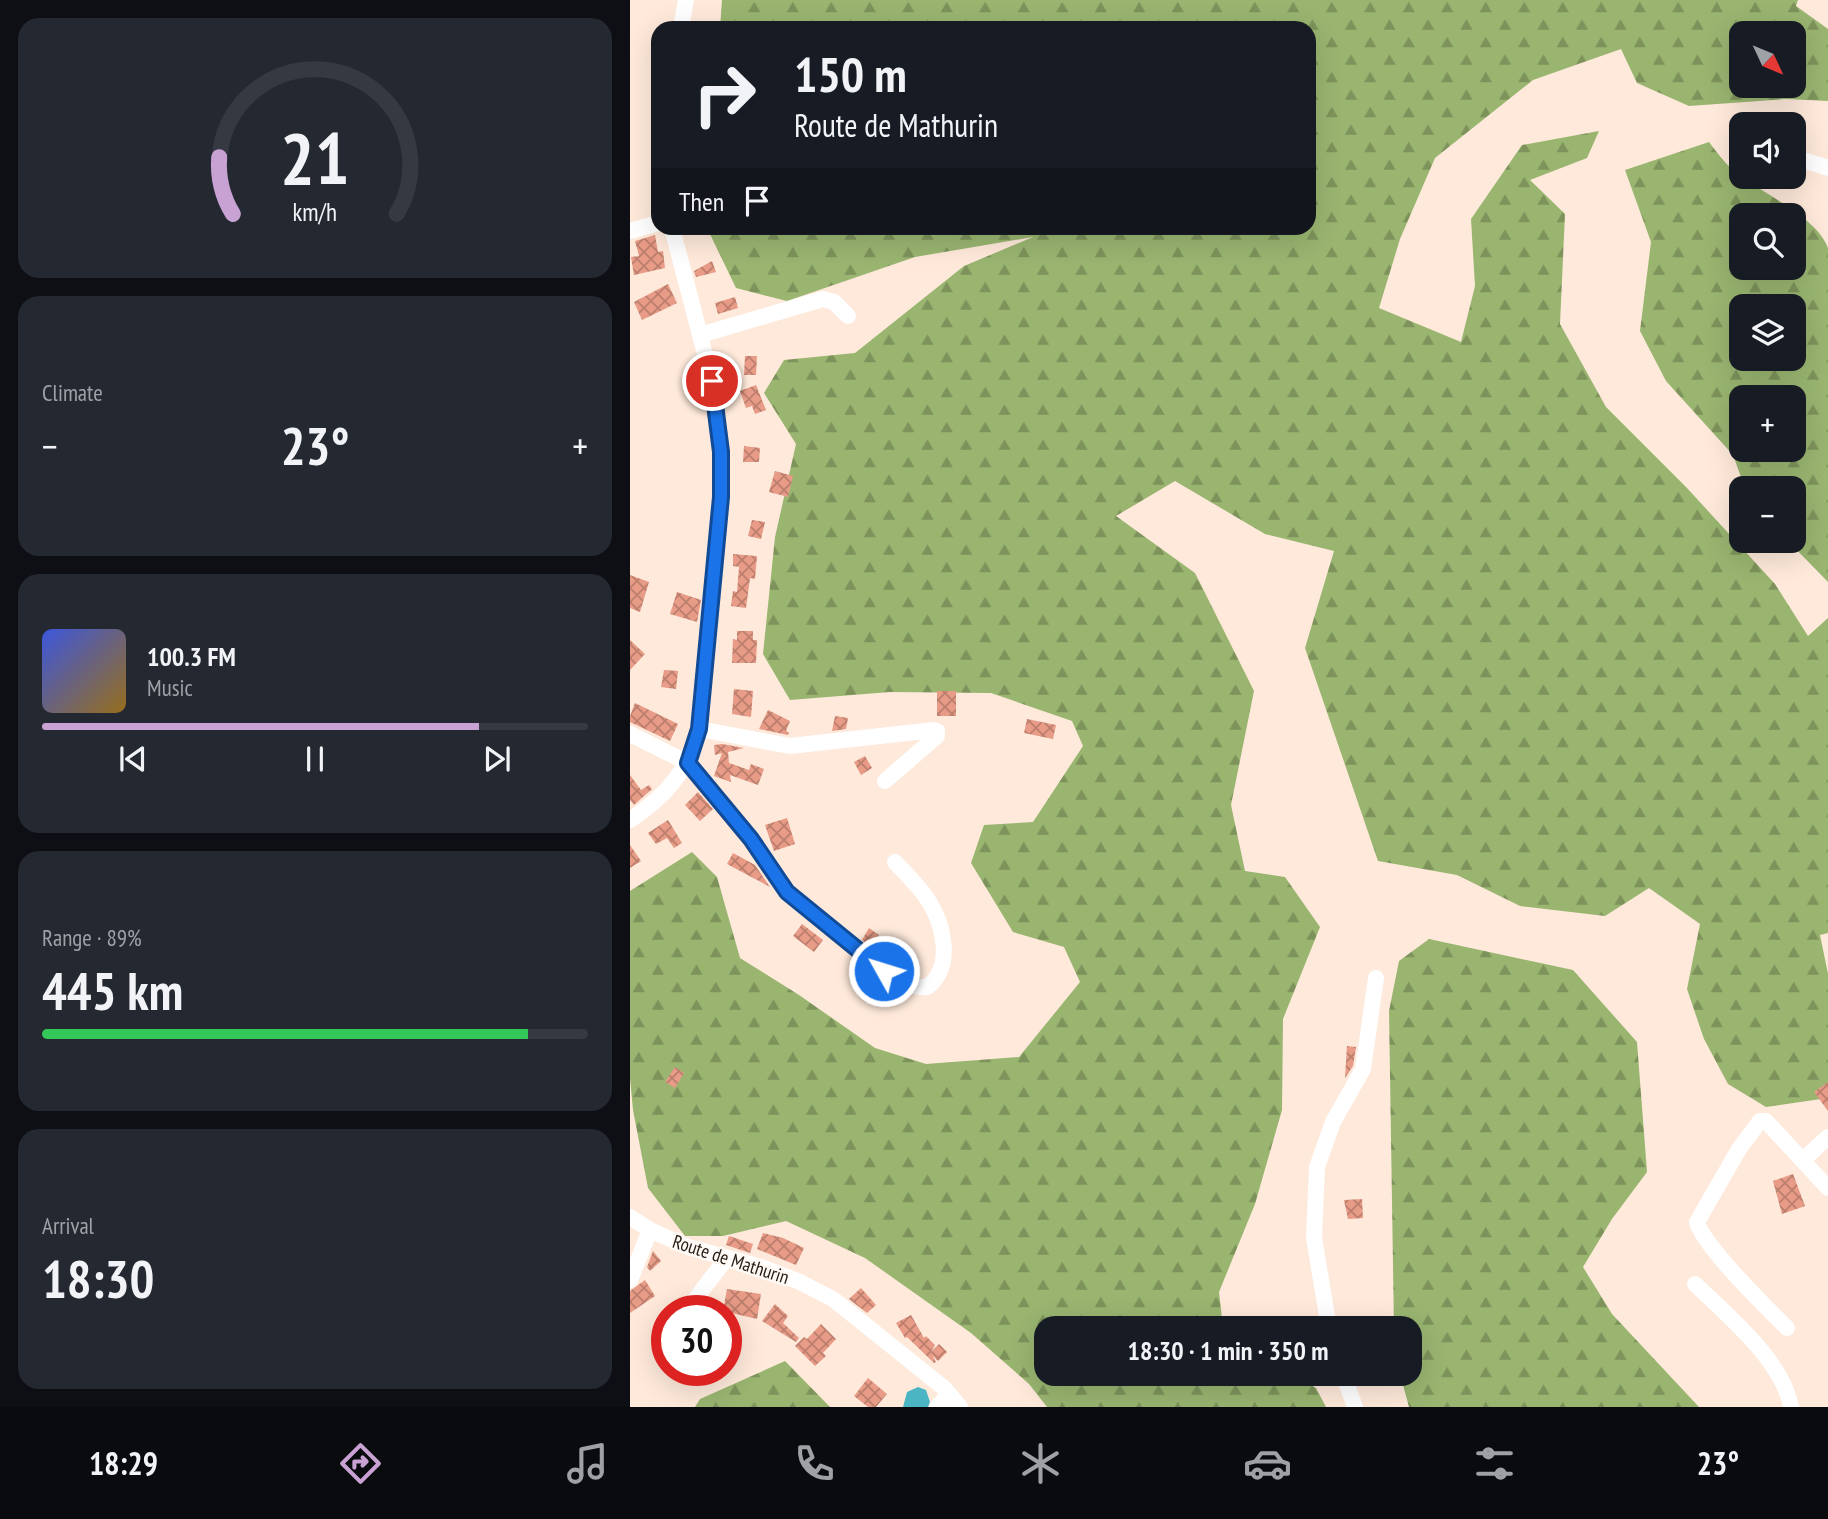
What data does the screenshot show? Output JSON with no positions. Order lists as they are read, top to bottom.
{
  "streets": {
    "street": ["Route de Mathurin"]
  },
  "north": "bottom right",
  "page": {
    "map_buttons": ["+", "−"],
    "turn": ["150 m", "Route de Mathurin"],
    "then": "Then",
    "tile": [
      "Climate",
      ["Range · 89%", "445 km"],
      ["Arrival", "18:30"]
    ],
    "heat": ["−", "23°", "+"],
    "song": ["100.3 FM", "Music"],
    "limit": "30",
    "trip": "18:30 · 1 min · 350 m",
    "tabs": ["18:29", "23°"],
    "gauge": ["21", "km/h"]
  }
}
